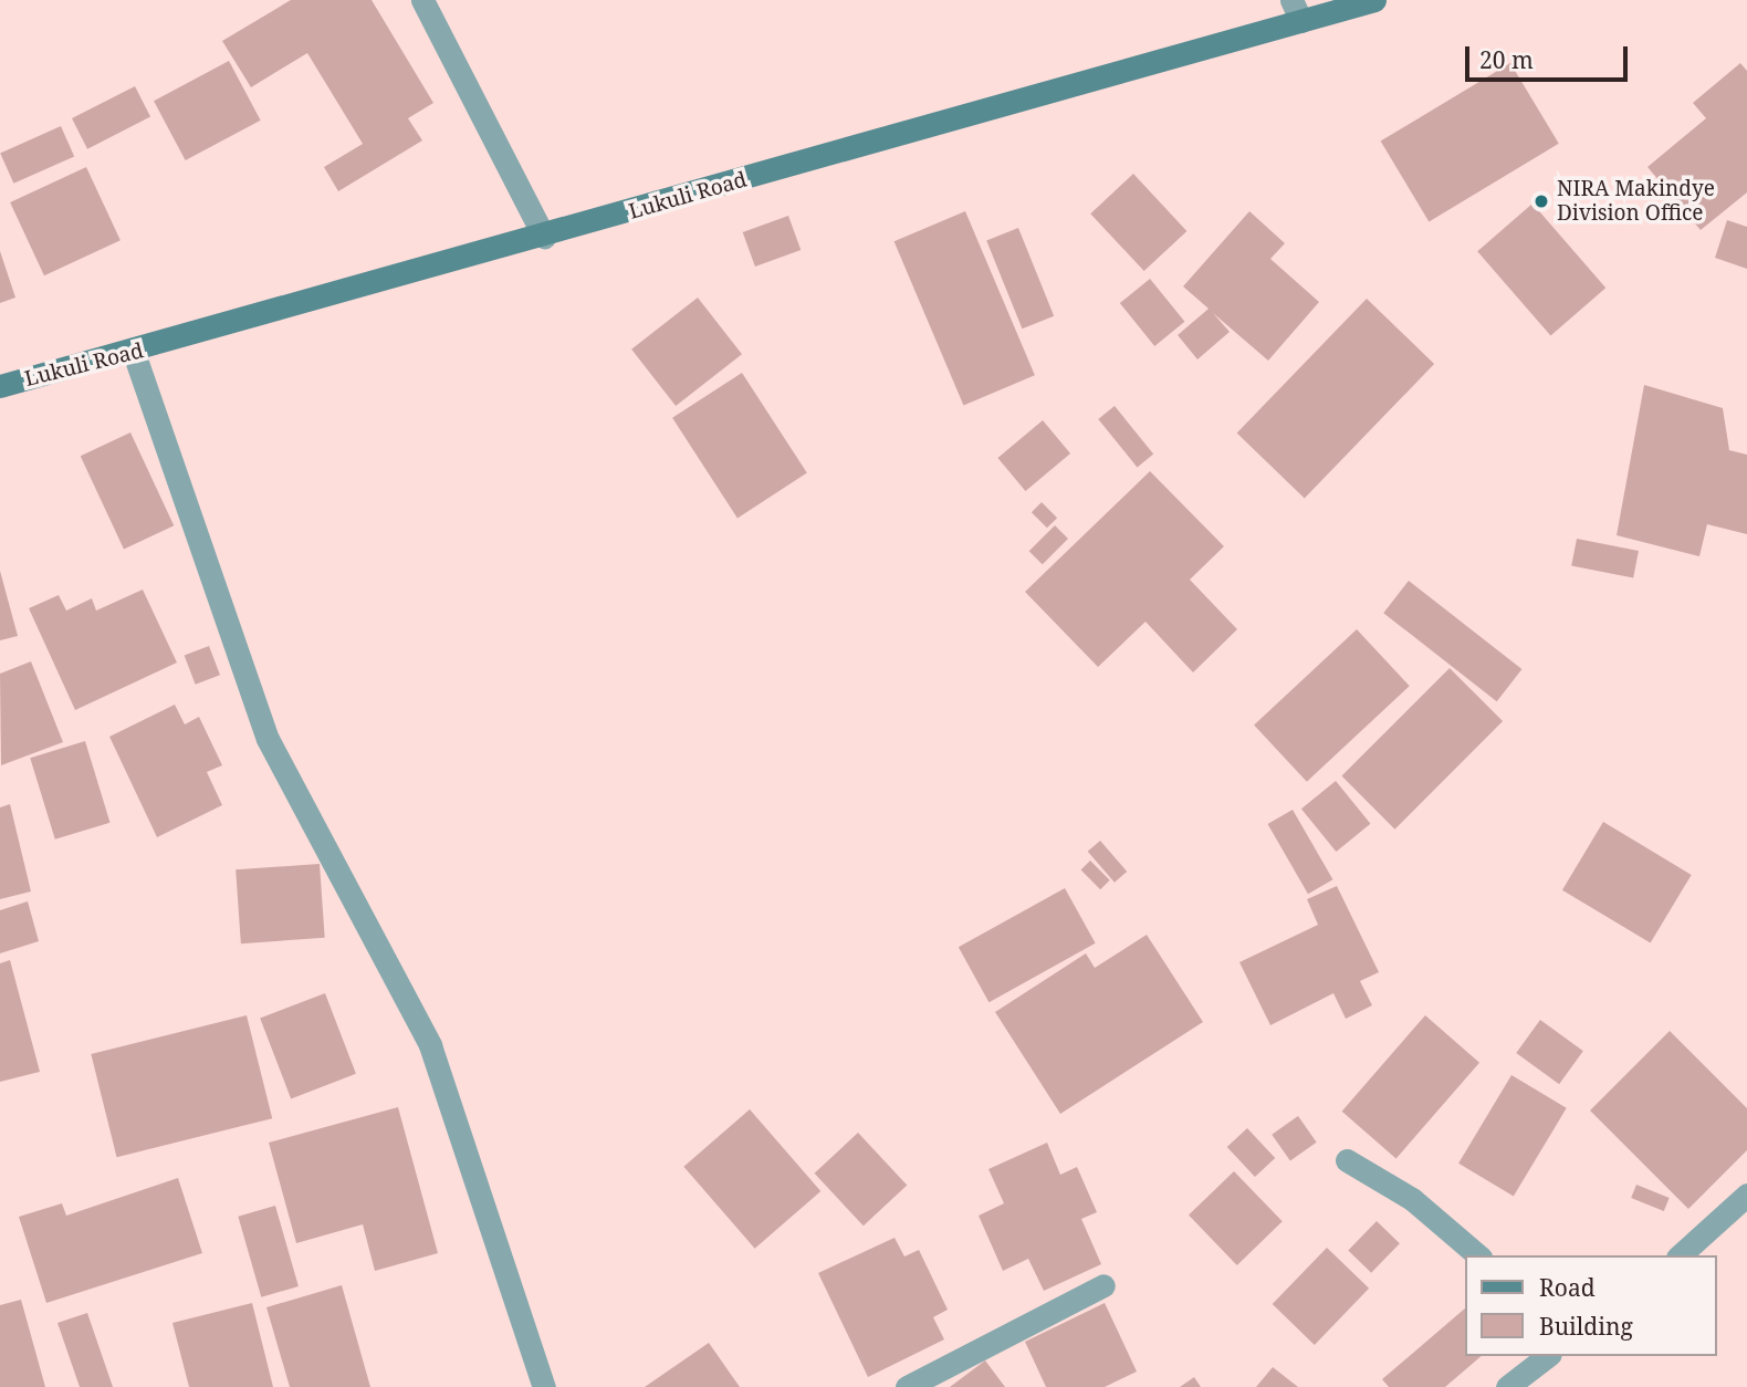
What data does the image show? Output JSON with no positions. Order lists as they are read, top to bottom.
{
  "streets": {
    "street": ["Lukuli Road"]
  },
  "places": ["NIRA Makindye Division Office"],
  "legend": ["Road", "Building"],
  "scale_bar": "20 m"
}
